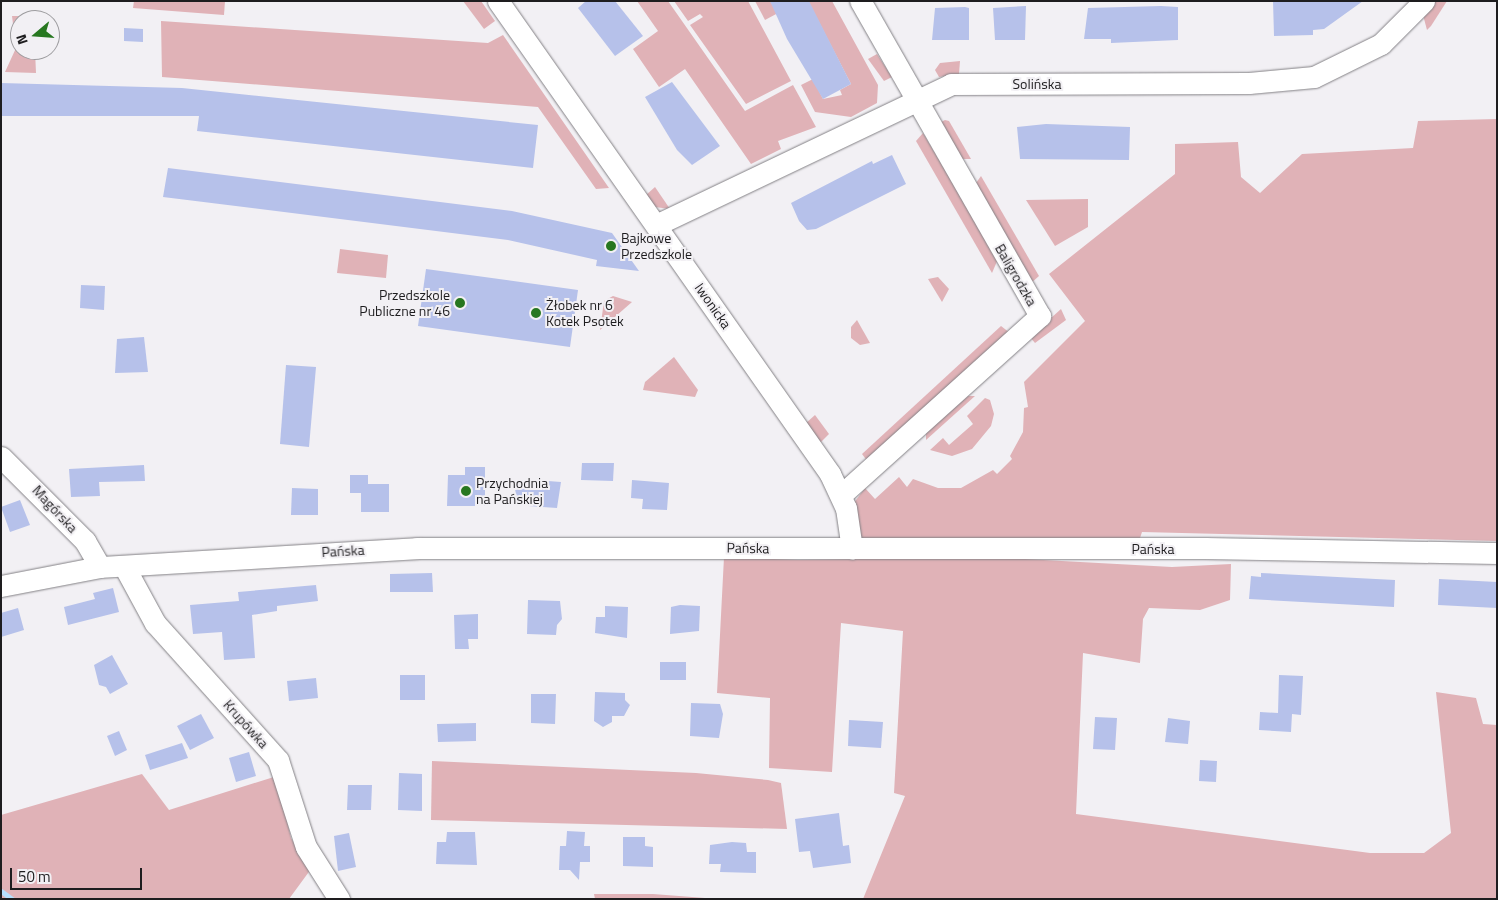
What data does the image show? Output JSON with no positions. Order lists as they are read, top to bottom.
{
  "streets": {
    "street": [
      "Solińska",
      "Baligrodzka",
      "Iwonicka",
      "Magórska",
      "Pańska",
      "Krupówka"
    ]
  },
  "crossings": [
    ["Solińska", "Baligrodzka"],
    ["Solińska", "Iwonicka"],
    ["Baligrodzka", "Iwonicka"],
    ["Iwonicka", "Pańska"],
    ["Magórska", "Pańska"],
    ["Pańska", "Krupówka"]
  ],
  "places": [
    "Bajkowe Przedszkole",
    "Przedszkole Publiczne nr 46",
    "Żłobek nr 6 Kotek Psotek",
    "Przychodnia na Pańskiej"
  ],
  "scale_bar": "50 m",
  "north": "left"
}
